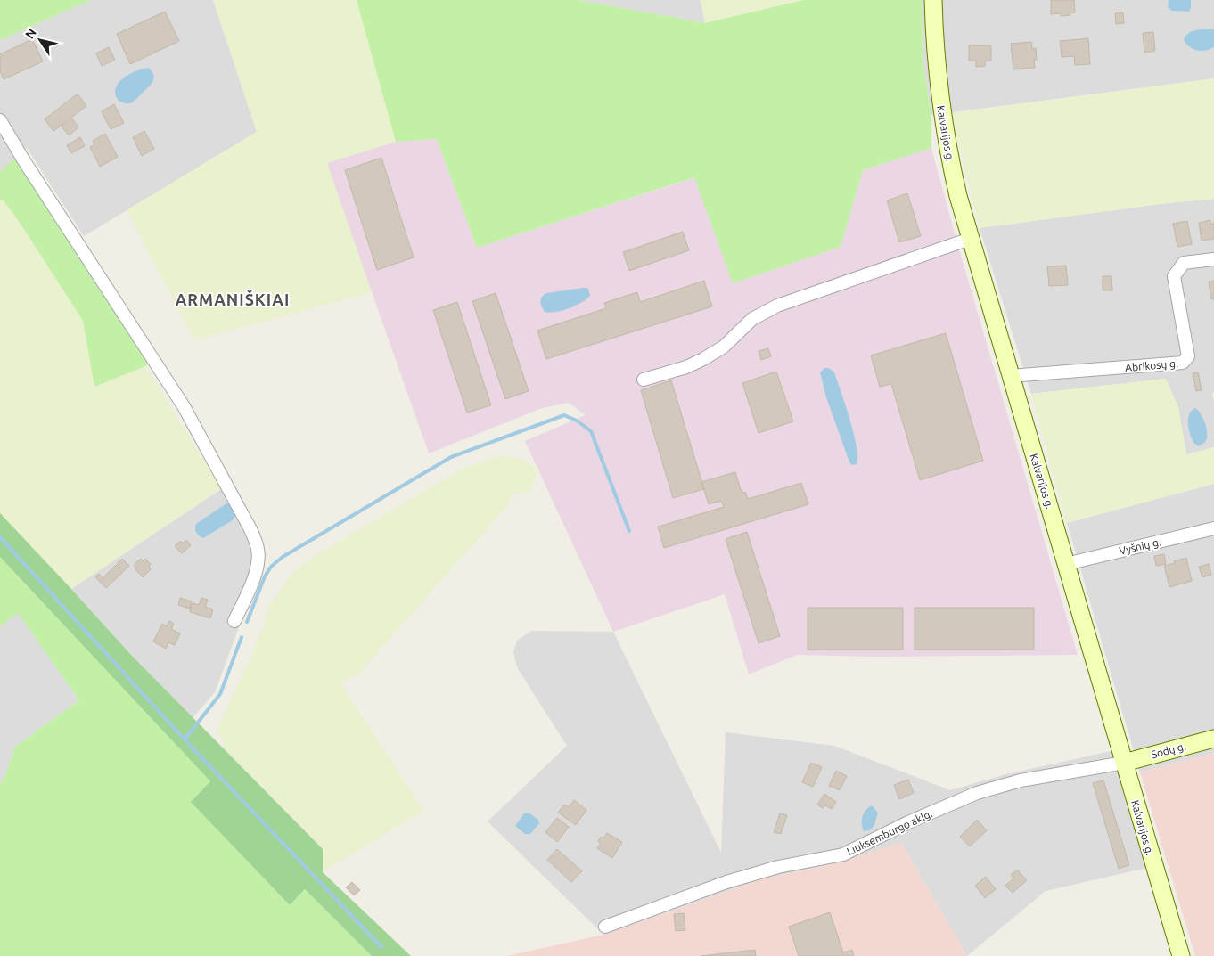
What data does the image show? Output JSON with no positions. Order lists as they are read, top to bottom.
{
  "streets": {
    "main road": ["Kalvarijos g.", "Sodų g."],
    "street": ["Abrikosų g.", "Vyšnių g.", "Liuksemburgo aklg."]
  },
  "crossings": [
    ["Kalvarijos g.", "Abrikosų g."],
    ["Kalvarijos g.", "Vyšnių g."],
    ["Kalvarijos g.", "Sodų g."],
    ["Kalvarijos g.", "Liuksemburgo aklg."],
    ["Sodų g.", "Liuksemburgo aklg."]
  ],
  "districts": ["ARMANIŠKIAI"],
  "north": "top left"
}
